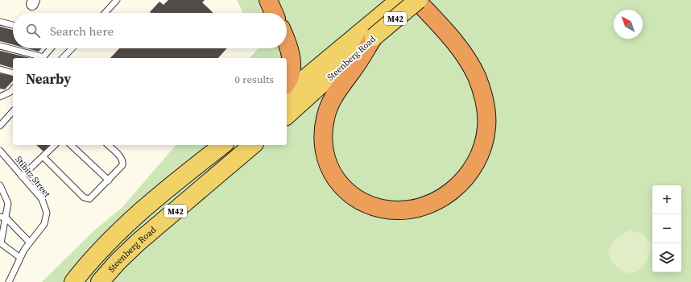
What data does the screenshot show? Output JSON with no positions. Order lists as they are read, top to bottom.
{
  "streets": {
    "main road": ["M42", "Steenberg Road"],
    "lane": ["Stibitz Street"]
  },
  "north": "top left",
  "page": {
    "search": "Search here",
    "heading": ["Nearby", "0 results"],
    "map_buttons": ["+", "−"]
  }
}
